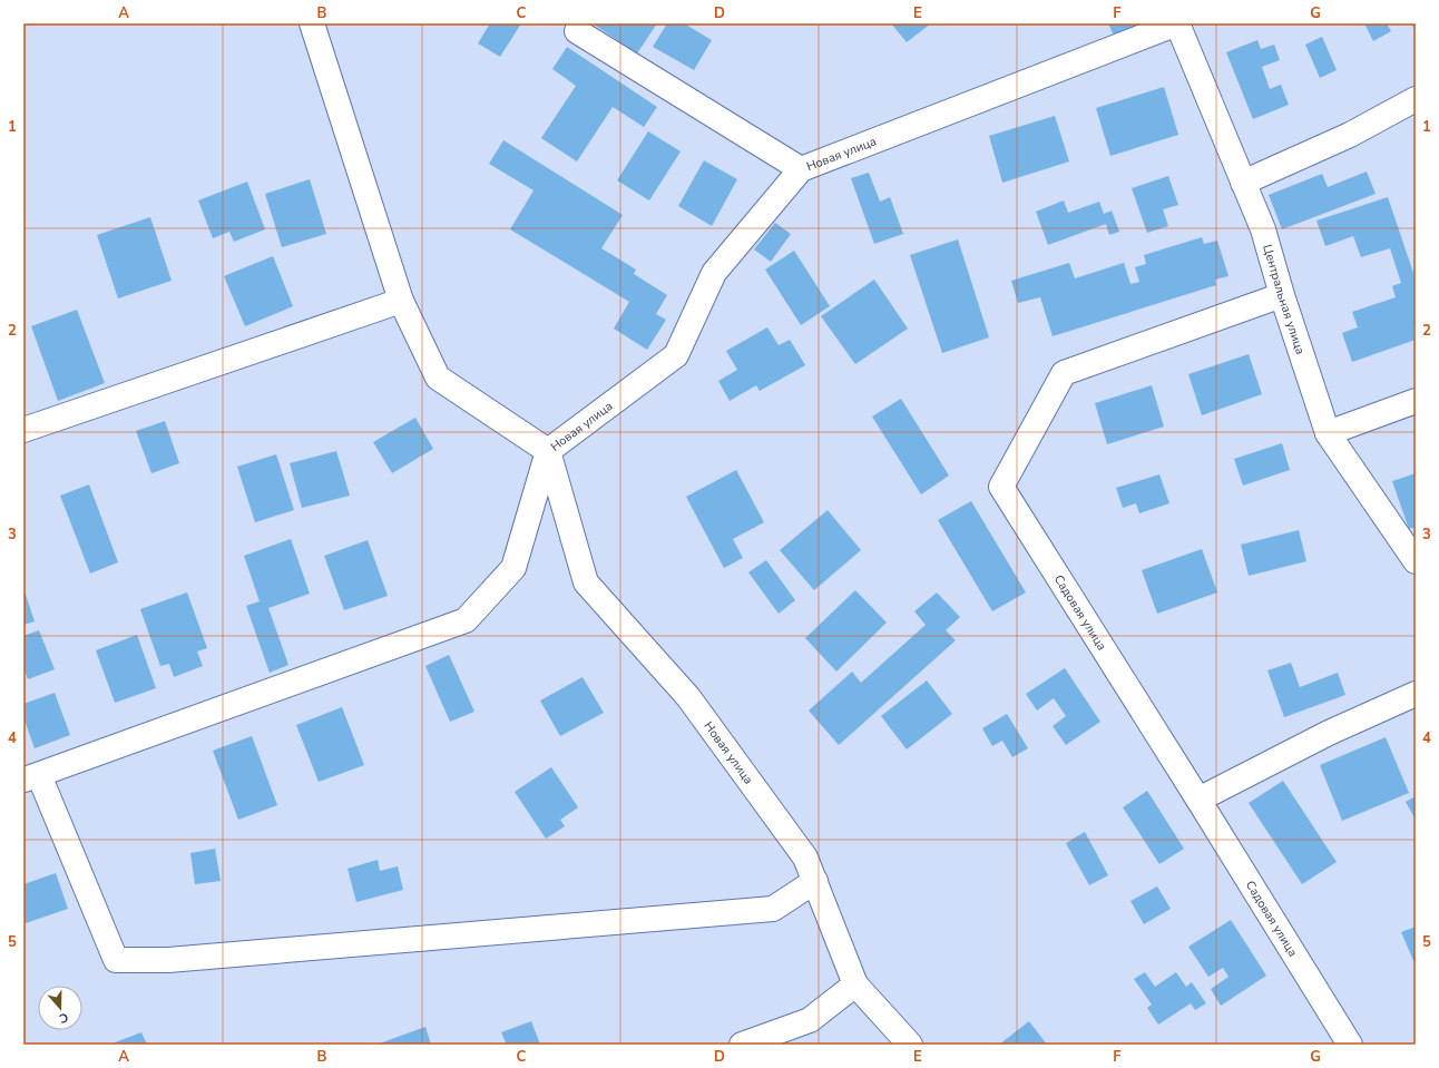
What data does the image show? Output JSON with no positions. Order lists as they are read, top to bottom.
{
  "streets": {
    "street": ["Новая улица", "Центральная улица", "Садовая улица"]
  },
  "crossings": [
    ["Новая улица", "Центральная улица"],
    ["Центральная улица", "Садовая улица"]
  ],
  "north": "bottom",
  "grid": {
    "columns": [
      "A",
      "B",
      "C",
      "D",
      "E",
      "F",
      "G"
    ],
    "rows": [
      "1",
      "2",
      "3",
      "4",
      "5"
    ]
  }
}
